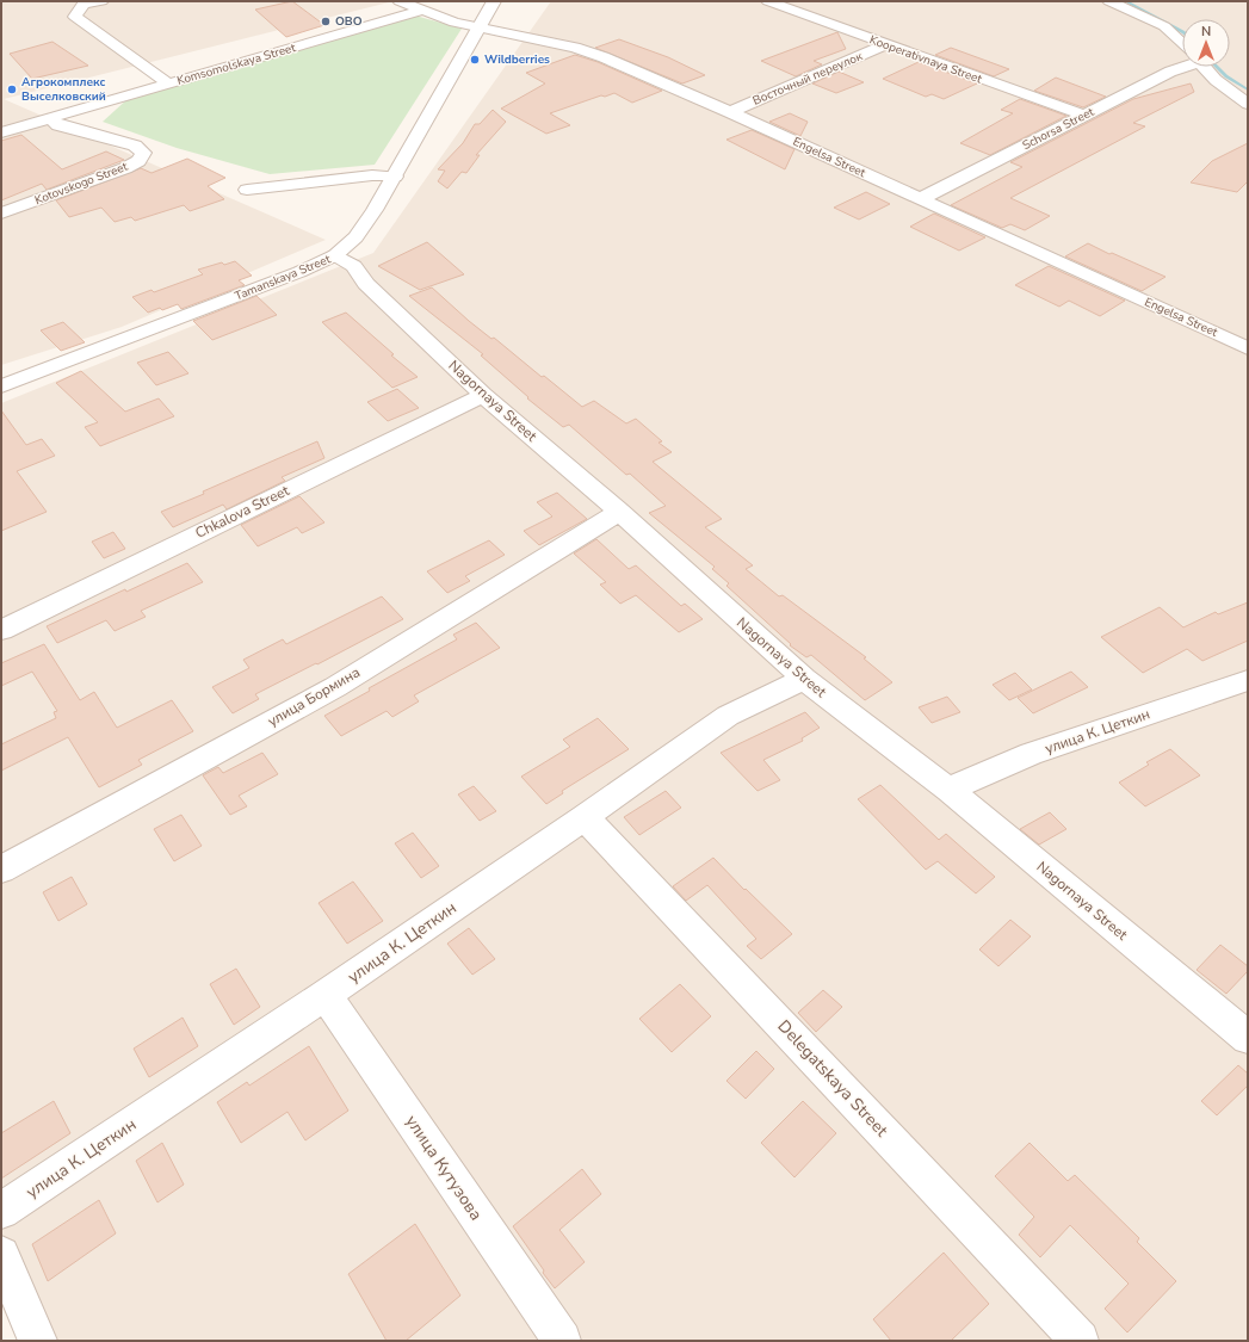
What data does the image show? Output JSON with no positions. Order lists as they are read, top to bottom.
{
  "streets": {
    "street": [
      "Kooperativnaya Street",
      "Komsomolskaya Street",
      "Восточный переулок",
      "Schorsa Street",
      "Engelsa Street",
      "Kotovskogo Street",
      "Tamanskaya Street",
      "Nagornaya Street",
      "Chkalova Street",
      "улица Бормина",
      "улица К. Цеткин",
      "Delegatskaya Street",
      "улица Кутузова"
    ]
  },
  "crossings": [
    ["Kooperativnaya Street", "Восточный переулок"],
    ["Kooperativnaya Street", "Schorsa Street"],
    ["Komsomolskaya Street", "Engelsa Street"],
    ["Komsomolskaya Street", "Kotovskogo Street"],
    ["Восточный переулок", "Engelsa Street"],
    ["Schorsa Street", "Engelsa Street"],
    ["Engelsa Street", "Tamanskaya Street"],
    ["Tamanskaya Street", "Nagornaya Street"],
    ["Nagornaya Street", "Chkalova Street"],
    ["Nagornaya Street", "улица Бормина"],
    ["Nagornaya Street", "улица К. Цеткин"],
    ["улица К. Цеткин", "Delegatskaya Street"],
    ["улица К. Цеткин", "улица Кутузова"]
  ],
  "places": ["ОВО", "Wildberries", "Агрокомплекс Выселковский"],
  "north": "top"
}
